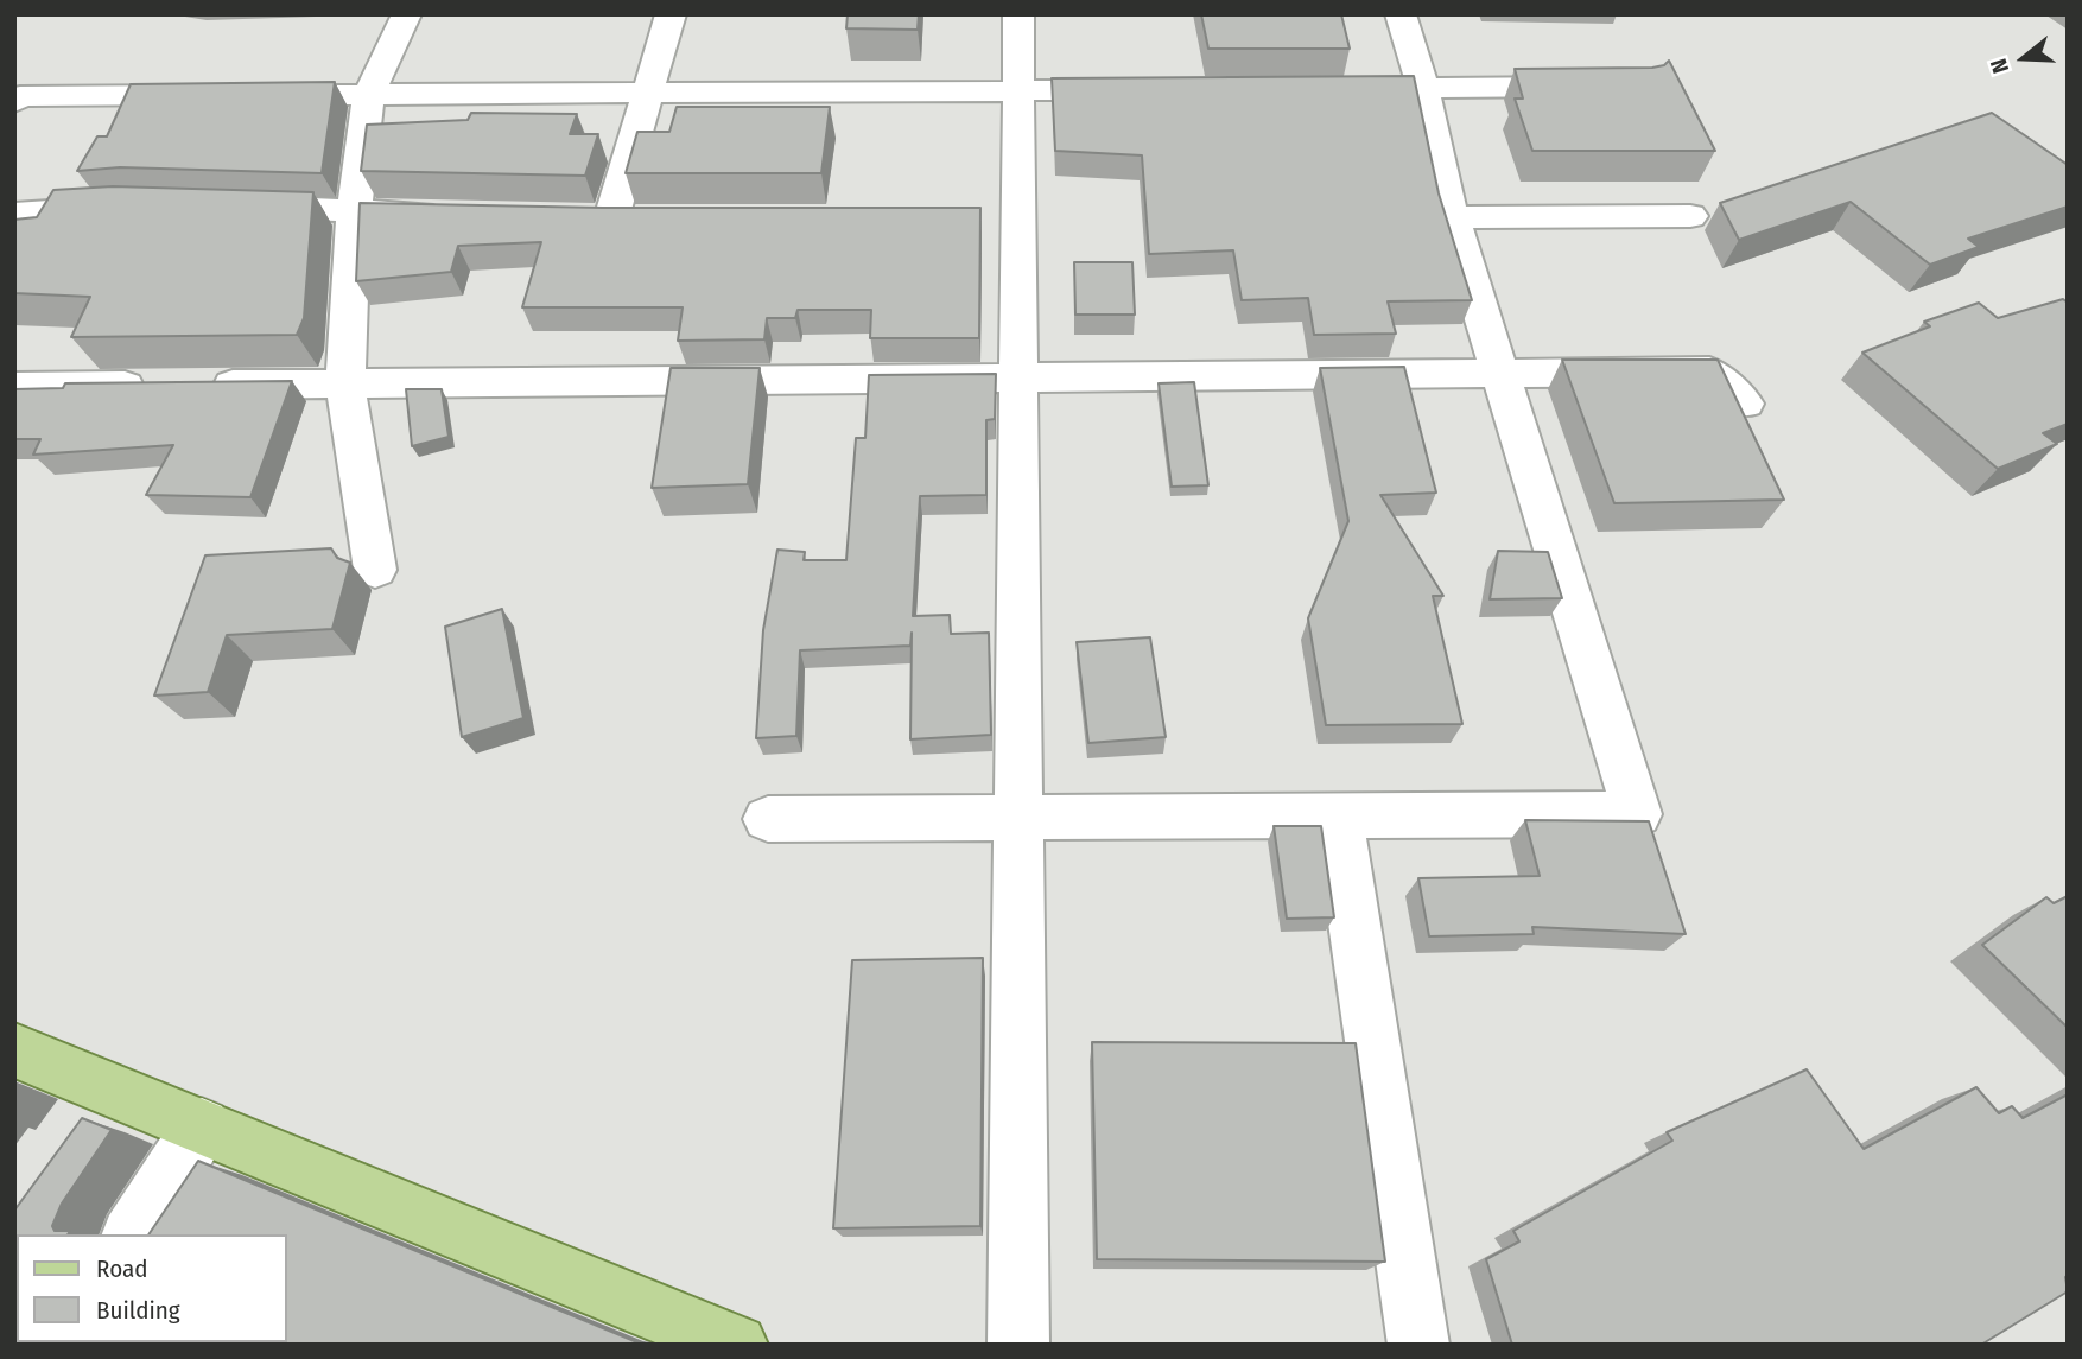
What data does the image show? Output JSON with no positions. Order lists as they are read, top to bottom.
{
  "legend": ["Road", "Building"],
  "north": "left"
}
